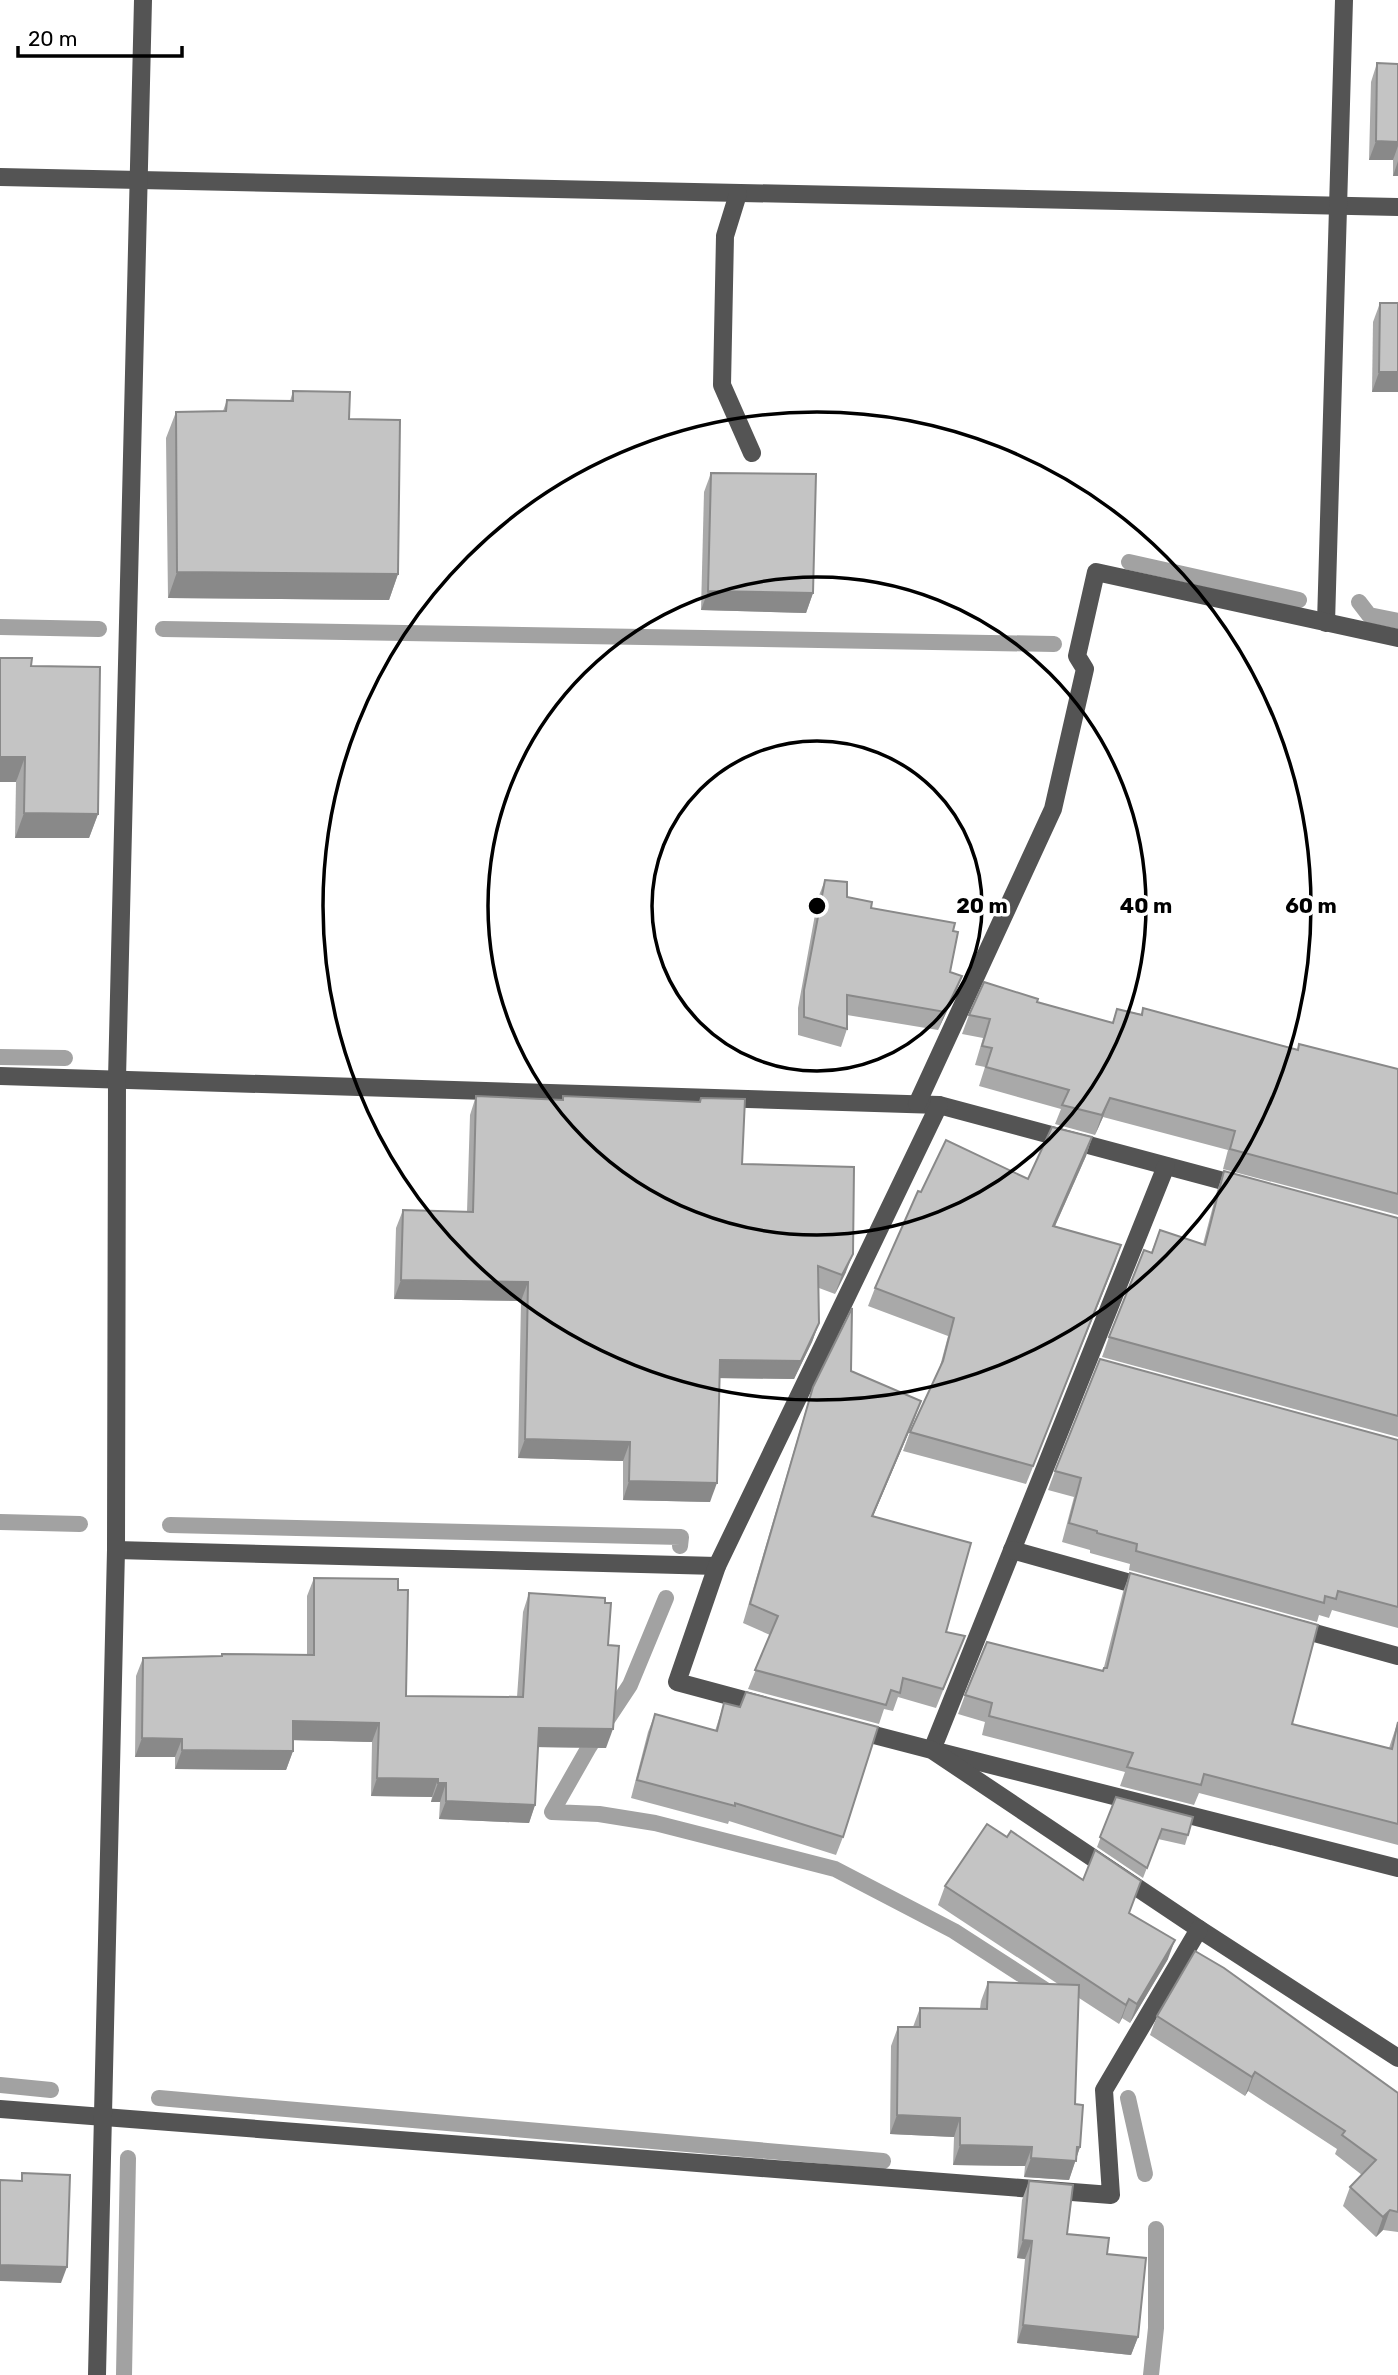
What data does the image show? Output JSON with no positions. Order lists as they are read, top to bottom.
{
  "scale_bar": "20 m",
  "rings": ["20 m", "40 m", "60 m"]
}
